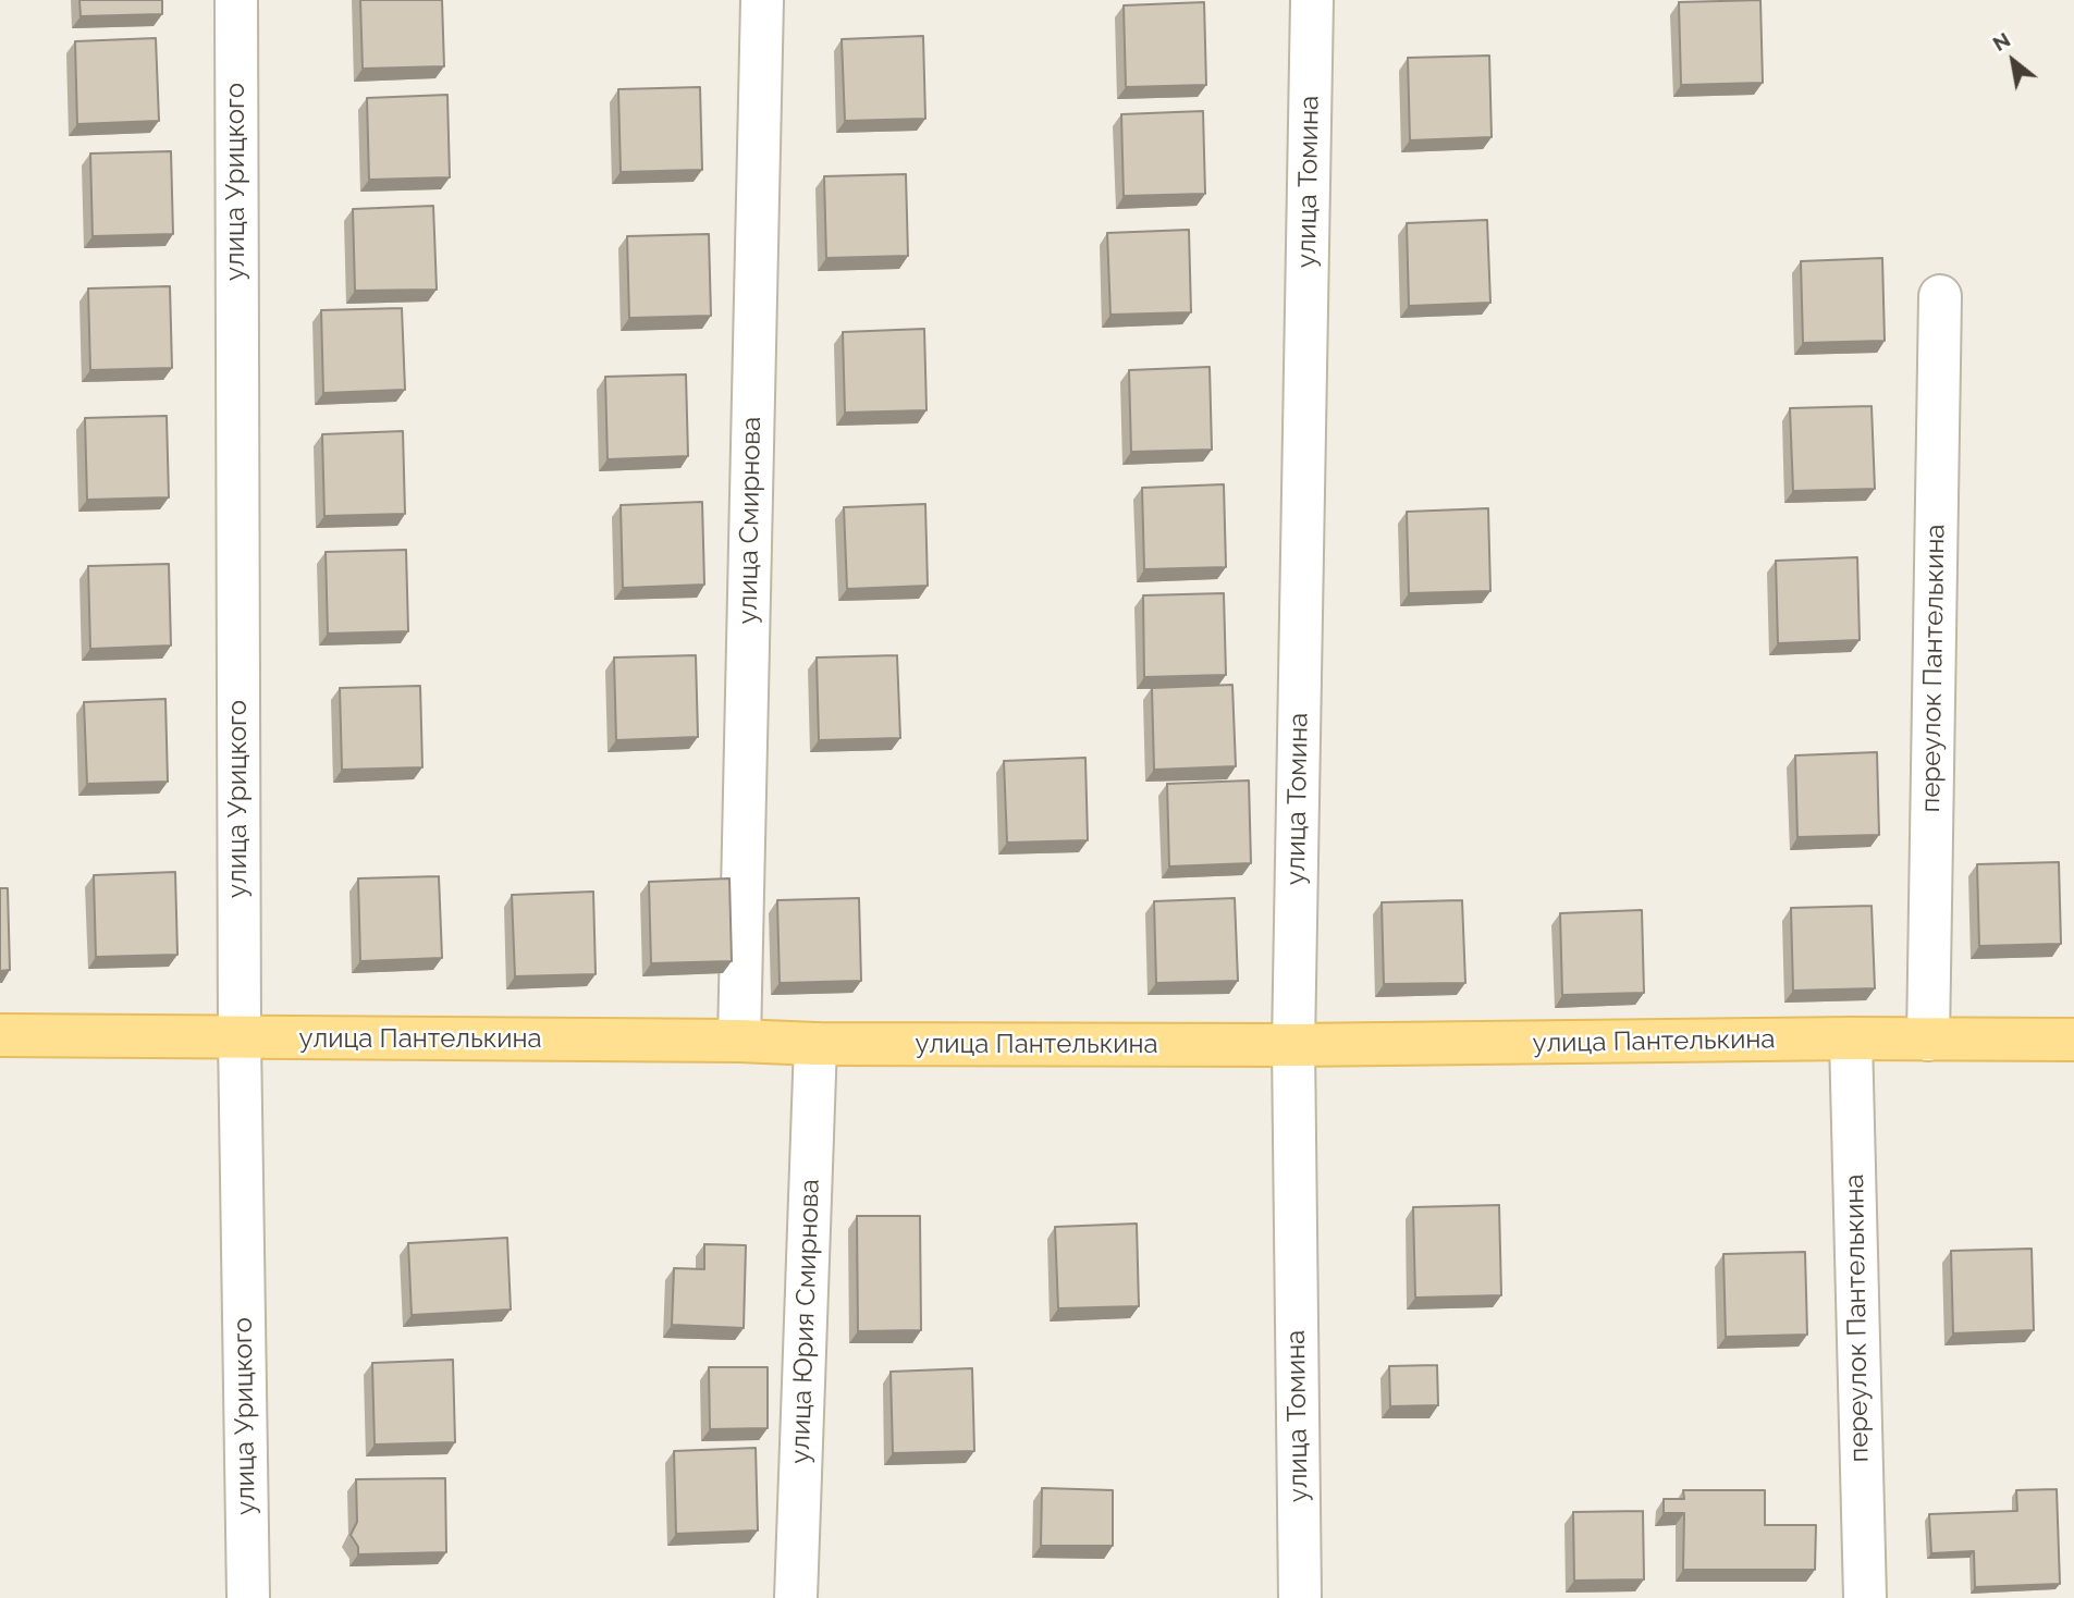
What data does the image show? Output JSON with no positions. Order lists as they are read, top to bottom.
{
  "streets": {
    "main road": ["улица Пантелькина"],
    "street": [
      "улица Урицкого",
      "улица Томина",
      "улица Смирнова",
      "переулок Пантелькина",
      "улица Юрия Смирнова"
    ]
  },
  "crossings": [
    ["улица Урицкого", "улица Пантелькина"],
    ["улица Томина", "улица Пантелькина"],
    ["улица Смирнова", "улица Пантелькина"],
    ["переулок Пантелькина", "улица Пантелькина"],
    ["улица Пантелькина", "улица Юрия Смирнова"]
  ],
  "north": "top left"
}
